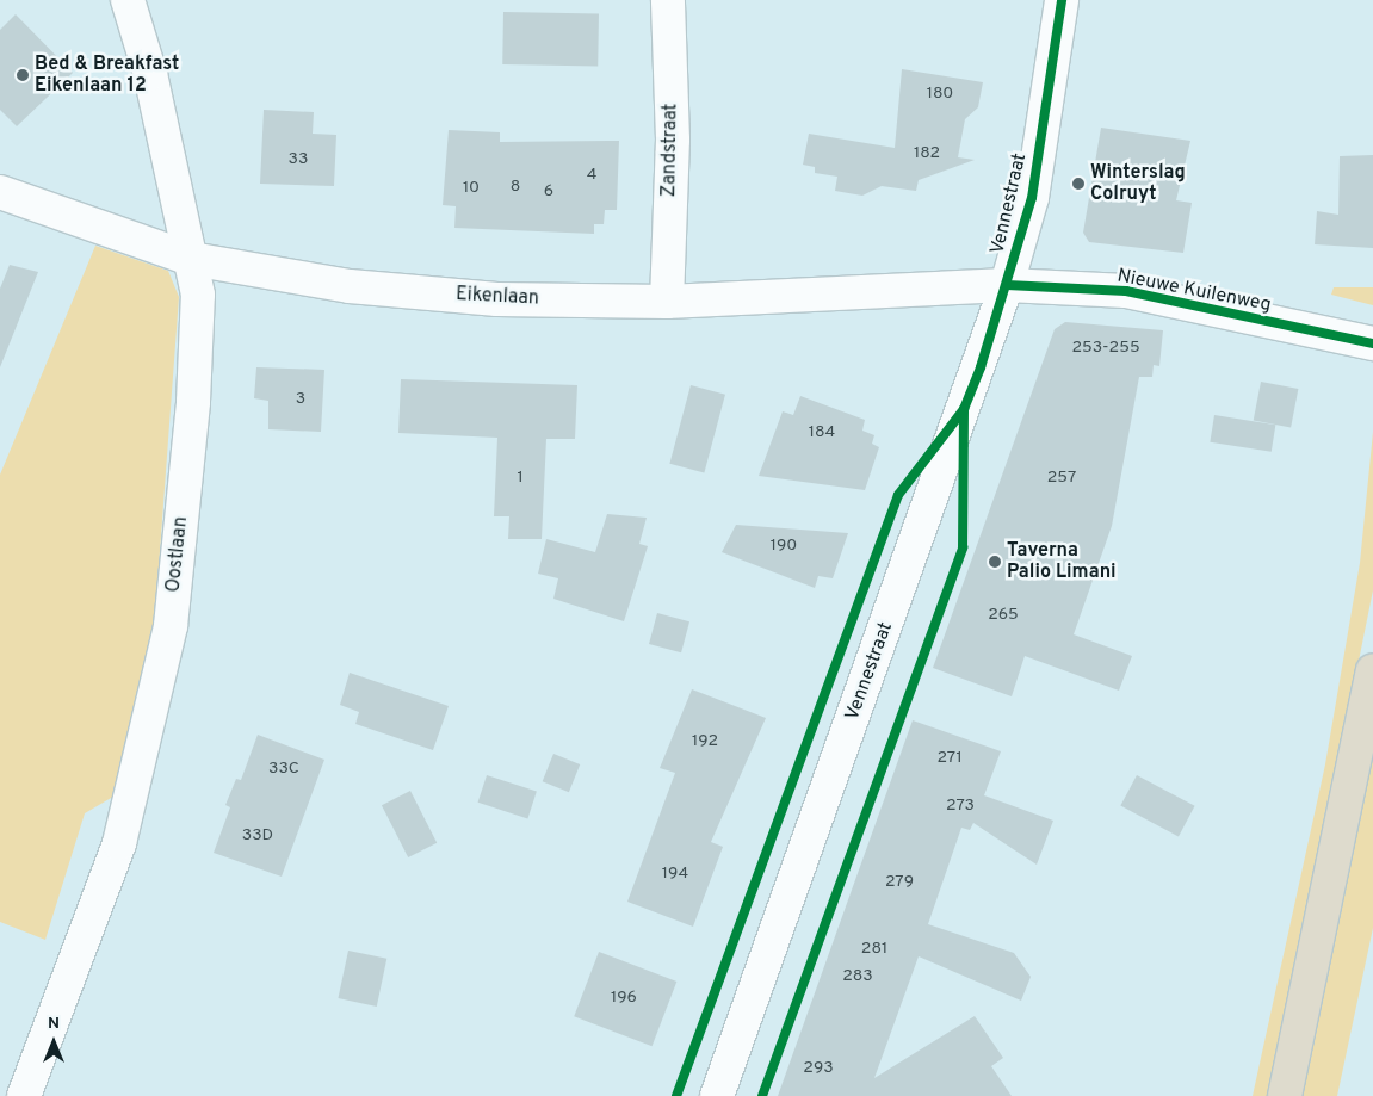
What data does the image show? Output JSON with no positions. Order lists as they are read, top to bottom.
{
  "streets": {
    "street": [
      "Zandstraat",
      "Vennestraat",
      "Nieuwe Kuilenweg",
      "Eikenlaan",
      "Oostlaan"
    ]
  },
  "crossings": [
    ["Zandstraat", "Eikenlaan"],
    ["Vennestraat", "Nieuwe Kuilenweg"],
    ["Vennestraat", "Eikenlaan"],
    ["Nieuwe Kuilenweg", "Eikenlaan"],
    ["Eikenlaan", "Oostlaan"]
  ],
  "places": ["Bed & Breakfast Eikenlaan 12", "Winterslag Colruyt", "Taverna Palio Limani"],
  "house_numbers": [
    "180",
    "182",
    "33",
    "4",
    "8",
    "10",
    "6",
    "253-255",
    "3",
    "184",
    "1",
    "257",
    "190",
    "265",
    "192",
    "271",
    "33C",
    "273",
    "33D",
    "194",
    "279",
    "281",
    "283",
    "196",
    "293"
  ],
  "north": "top"
}
